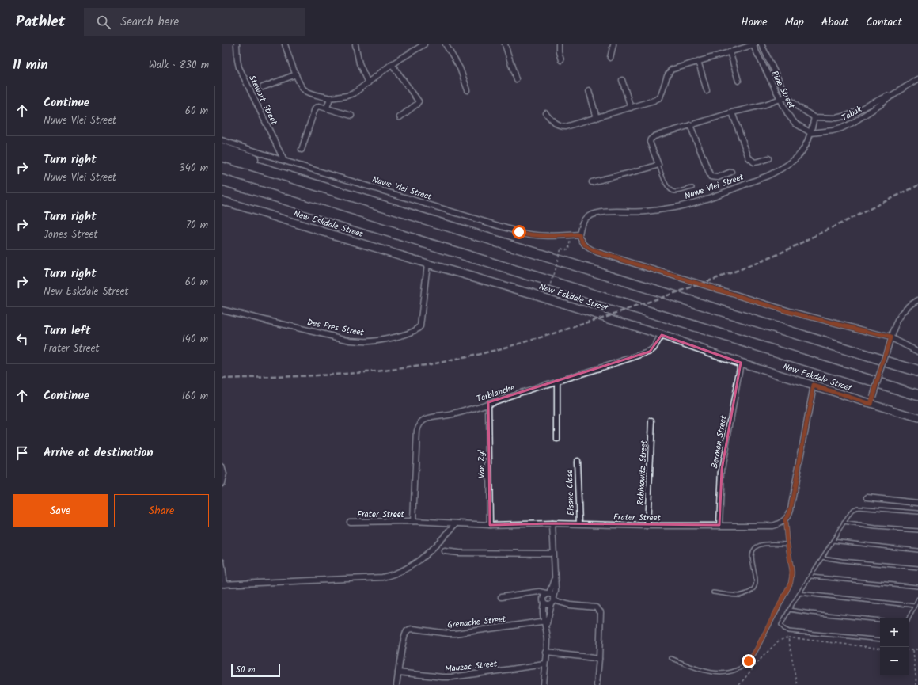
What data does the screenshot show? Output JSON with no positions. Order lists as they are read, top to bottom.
{
  "streets": {
    "street": [
      "Pine Street",
      "Stewart Street",
      "Tabak",
      "Nuwe Vlei Street",
      "New Eskdale Street",
      "Des Pres Street",
      "Terblanche",
      "Berman Street",
      "Van Zyl",
      "Rabinowitz Street",
      "Elsane Close",
      "Frater Street",
      "Grenache Street",
      "Mauzac Street"
    ]
  },
  "crossings": [
    ["Pine Street", "Tabak"],
    ["Pine Street", "Nuwe Vlei Street"],
    ["Stewart Street", "Nuwe Vlei Street"],
    ["Tabak", "Nuwe Vlei Street"],
    ["New Eskdale Street", "Des Pres Street"],
    ["New Eskdale Street", "Terblanche"],
    ["New Eskdale Street", "Berman Street"],
    ["Terblanche", "Van Zyl"],
    ["Terblanche", "Frater Street"],
    ["Berman Street", "Frater Street"],
    ["Van Zyl", "Frater Street"],
    ["Rabinowitz Street", "Frater Street"],
    ["Elsane Close", "Frater Street"],
    ["Grenache Street", "Mauzac Street"]
  ],
  "scale_bar": "50 m",
  "page": {
    "header": "Pathlet",
    "search": "Search here",
    "nav": [
      "Home",
      "Map",
      "About",
      "Contact"
    ],
    "heading": ["11 min", "Walk · 830 m"],
    "list": [
      ["Continue", "Nuwe Vlei Street", "60 m"],
      ["Turn right", "Nuwe Vlei Street", "340 m"],
      ["Turn right", "Jones Street", "70 m"],
      ["Turn right", "New Eskdale Street", "60 m"],
      ["Turn left", "Frater Street", "140 m"],
      ["Continue", "160 m"],
      "Arrive at destination"
    ],
    "buttons": ["Save", "Share"],
    "map_buttons": ["+", "−"],
    "scale": "50 m"
  }
}
